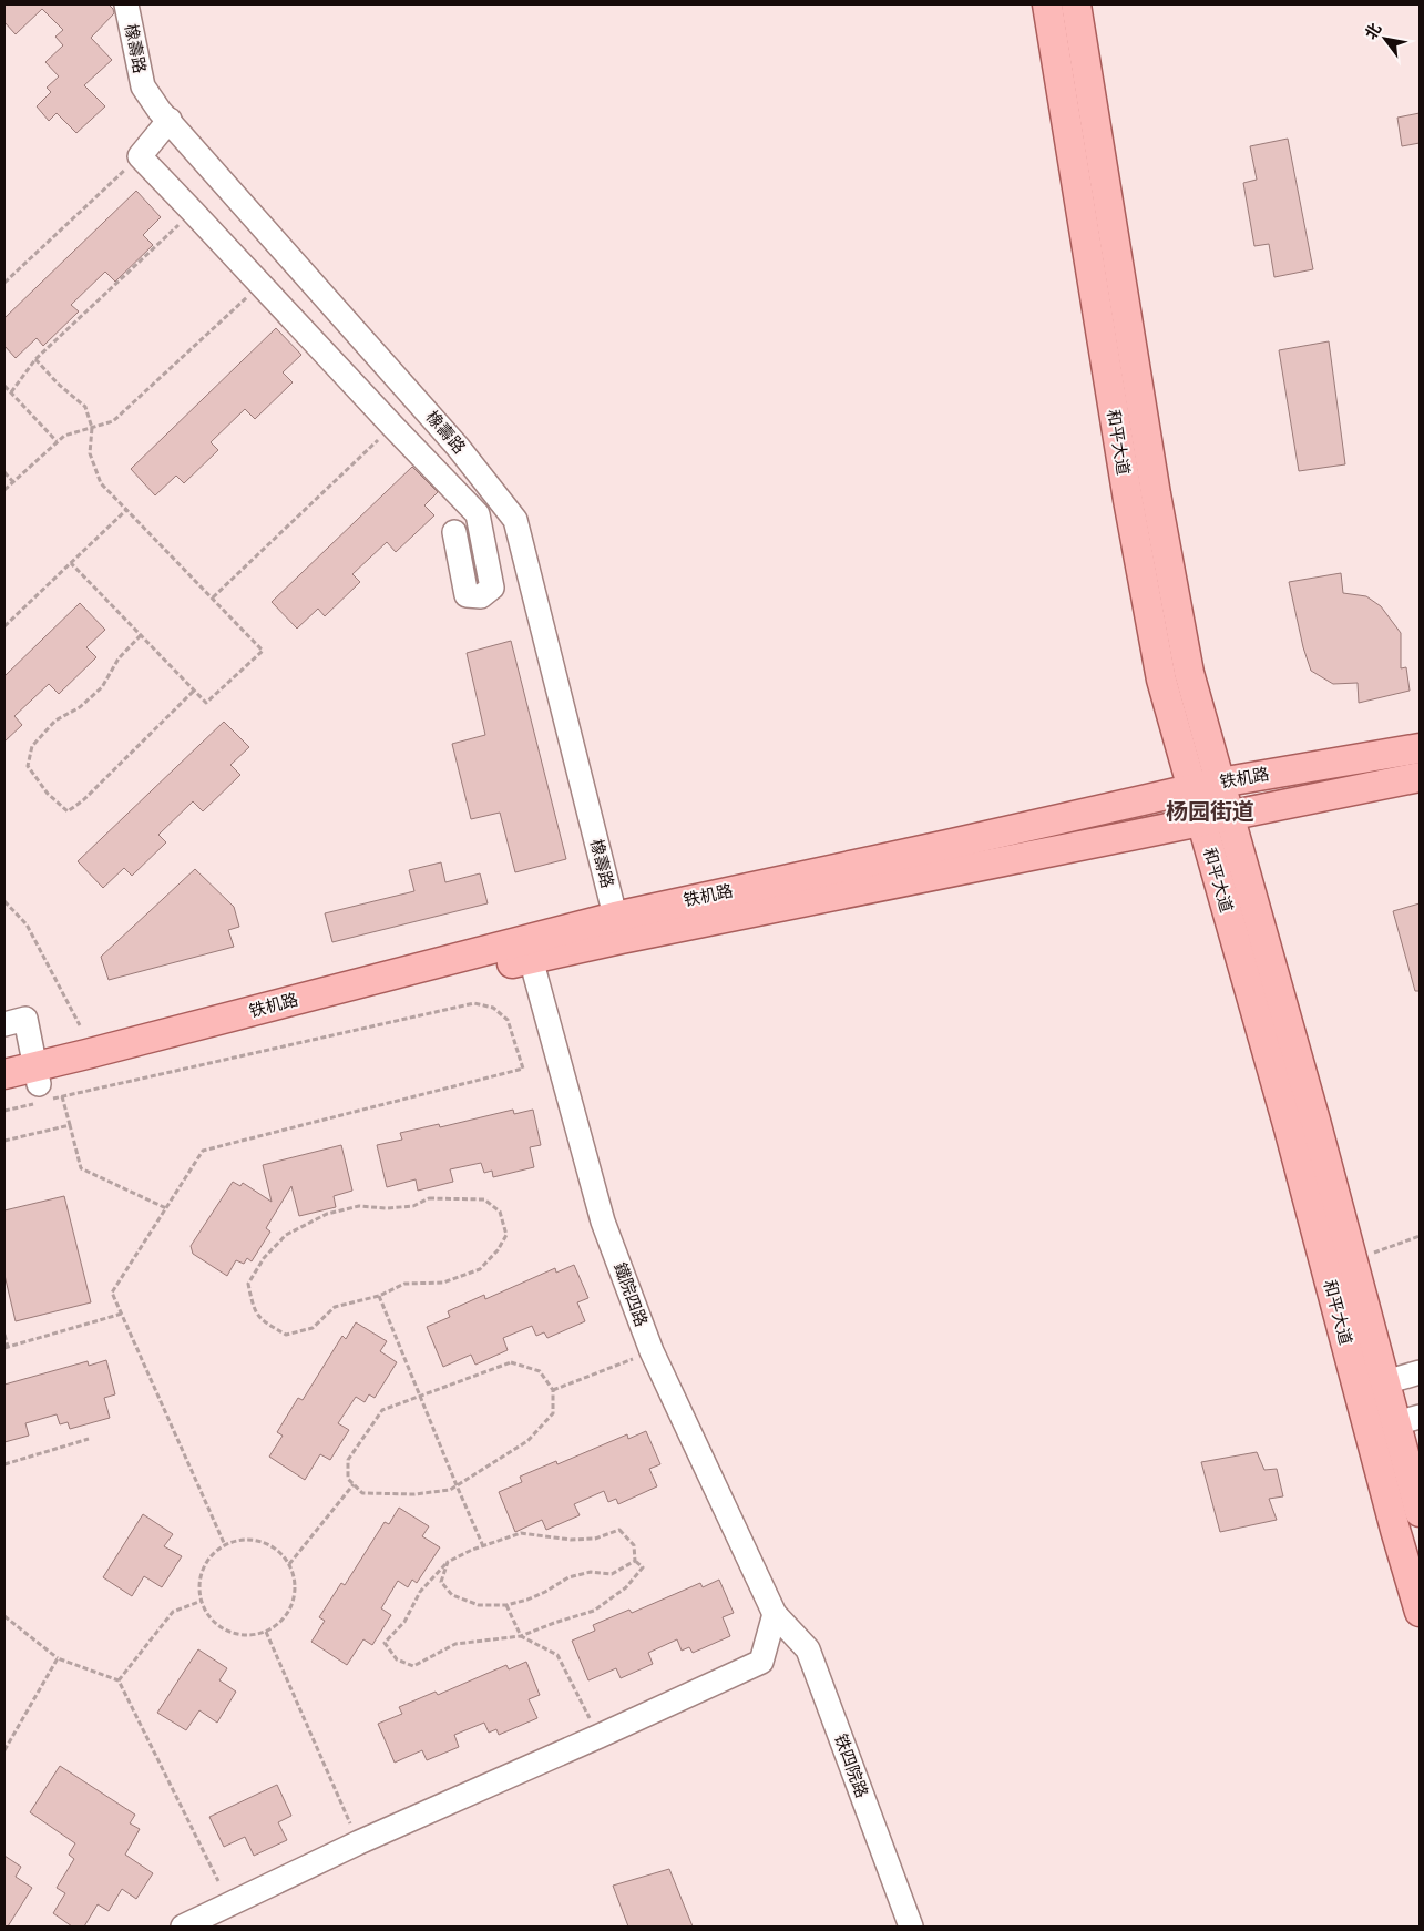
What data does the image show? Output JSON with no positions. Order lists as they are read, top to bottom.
{
  "streets": {
    "main road": ["和平大道", "铁机路"],
    "street": ["橡壽路", "鐵院四路", "铁四院路"]
  },
  "crossings": [
    ["橡壽路", "铁机路"],
    ["和平大道", "铁机路"],
    ["铁机路", "鐵院四路"],
    ["鐵院四路", "铁四院路"]
  ],
  "districts": ["杨园街道"],
  "north": "top left"
}
